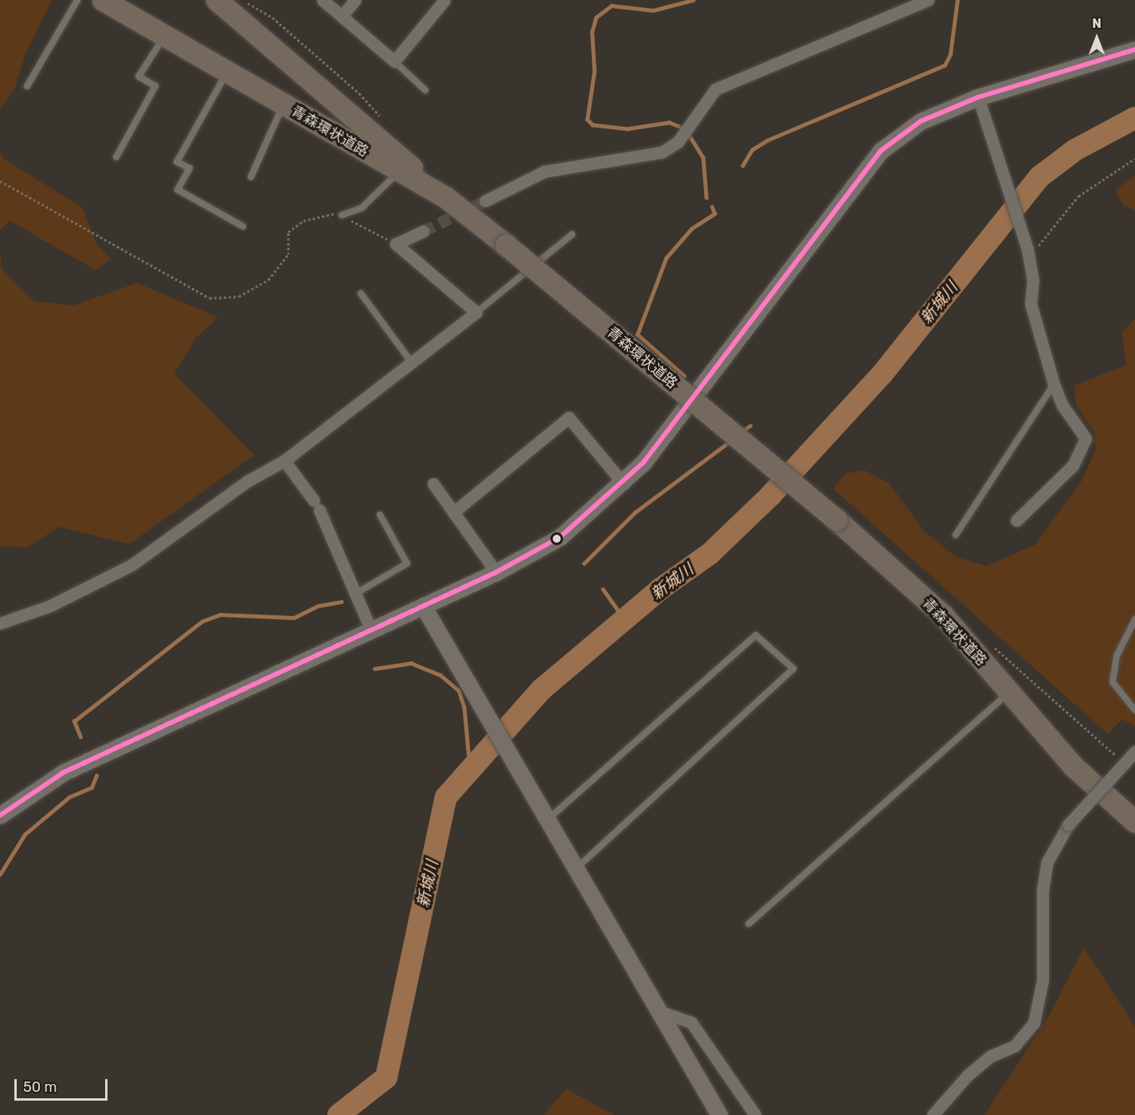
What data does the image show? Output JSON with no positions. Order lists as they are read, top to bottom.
{
  "streets": {
    "highway": ["青森環状道路"]
  },
  "water": ["新城川"],
  "scale_bar": "50 m",
  "north": "top"
}
